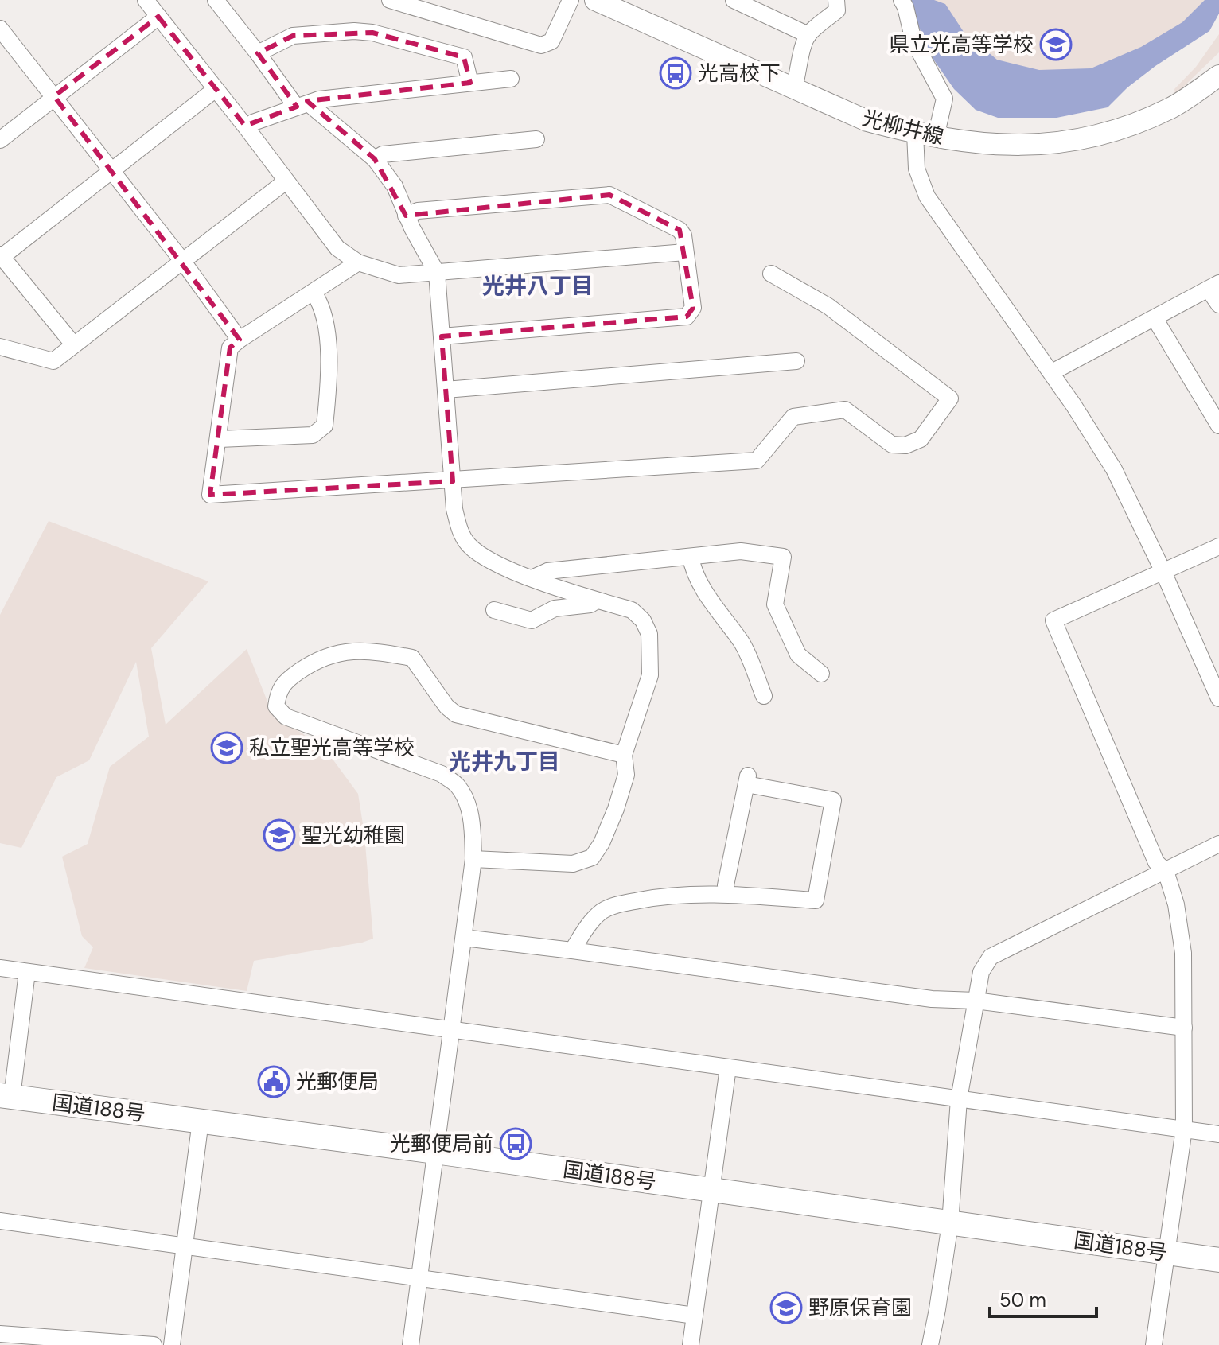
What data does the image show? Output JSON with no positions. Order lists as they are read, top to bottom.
{
  "streets": {
    "highway": ["国道188号"],
    "main road": ["光柳井線"]
  },
  "districts": ["光井八丁目", "光井九丁目"],
  "places": {
    "school or university": [
      "県立光高等学校",
      "私立聖光高等学校",
      "聖光幼稚園",
      "野原保育園"
    ],
    "bus stop": ["光高校下", "光郵便局前"],
    "public building": ["光郵便局"]
  },
  "scale_bar": "50 m"
}
